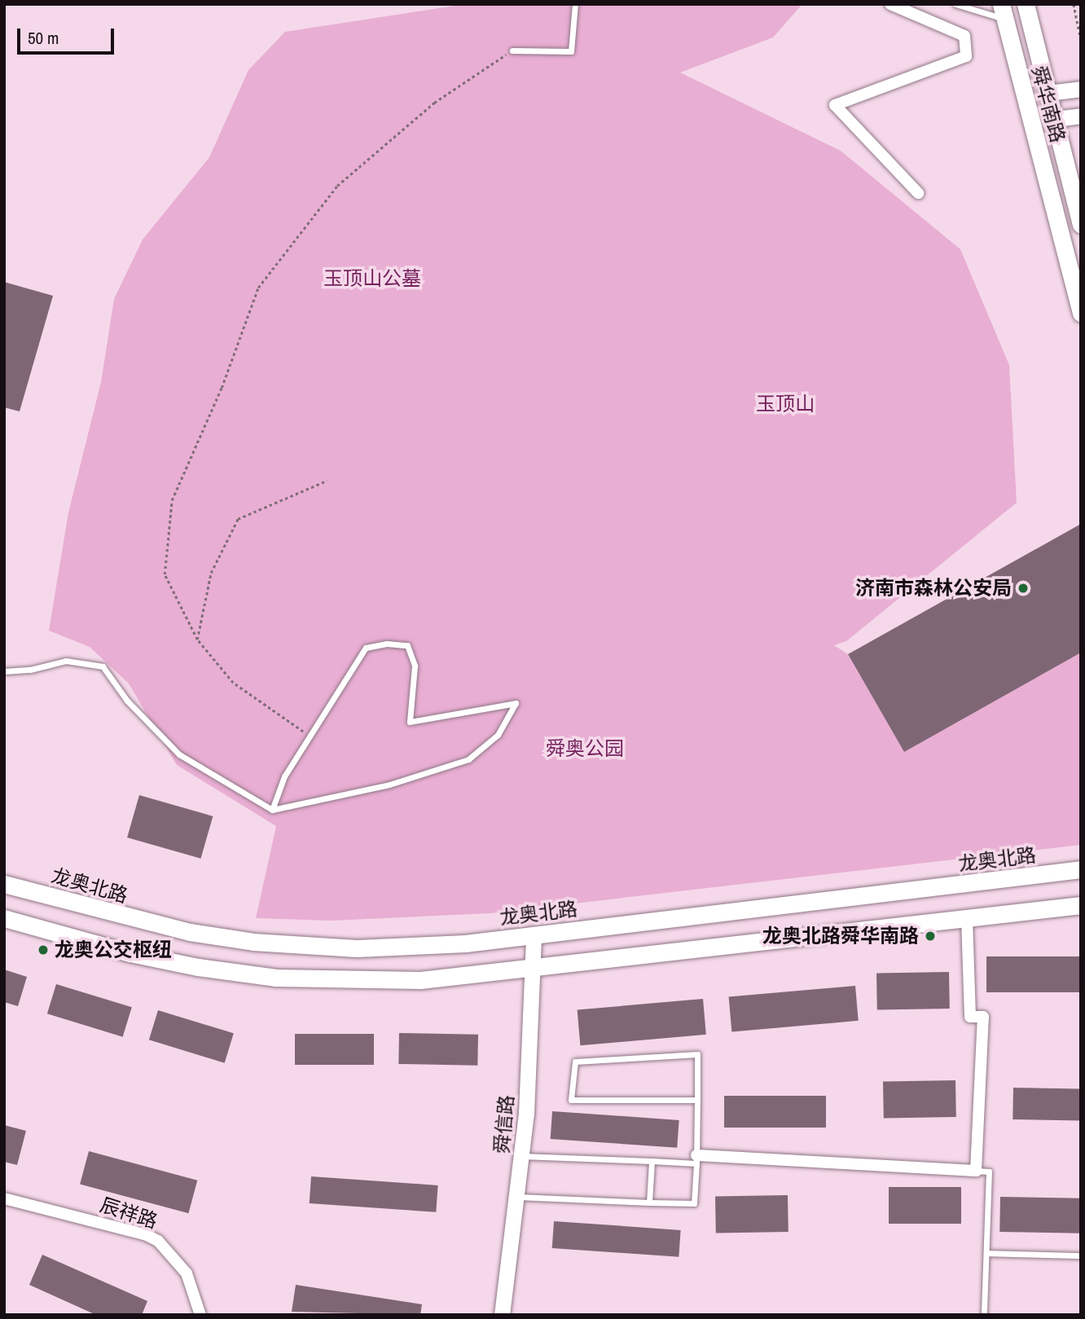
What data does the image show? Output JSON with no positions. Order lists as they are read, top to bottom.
{
  "streets": {
    "main road": ["舜华南路", "龙奥北路"],
    "street": ["舜信路", "辰祥路"]
  },
  "crossings": [
    ["龙奥北路", "舜信路"]
  ],
  "parks": ["玉顶山公墓", "玉顶山", "舜奥公园"],
  "places": ["济南市森林公安局", "龙奥北路舜华南路", "龙奥公交枢纽"],
  "scale_bar": "50 m"
}
